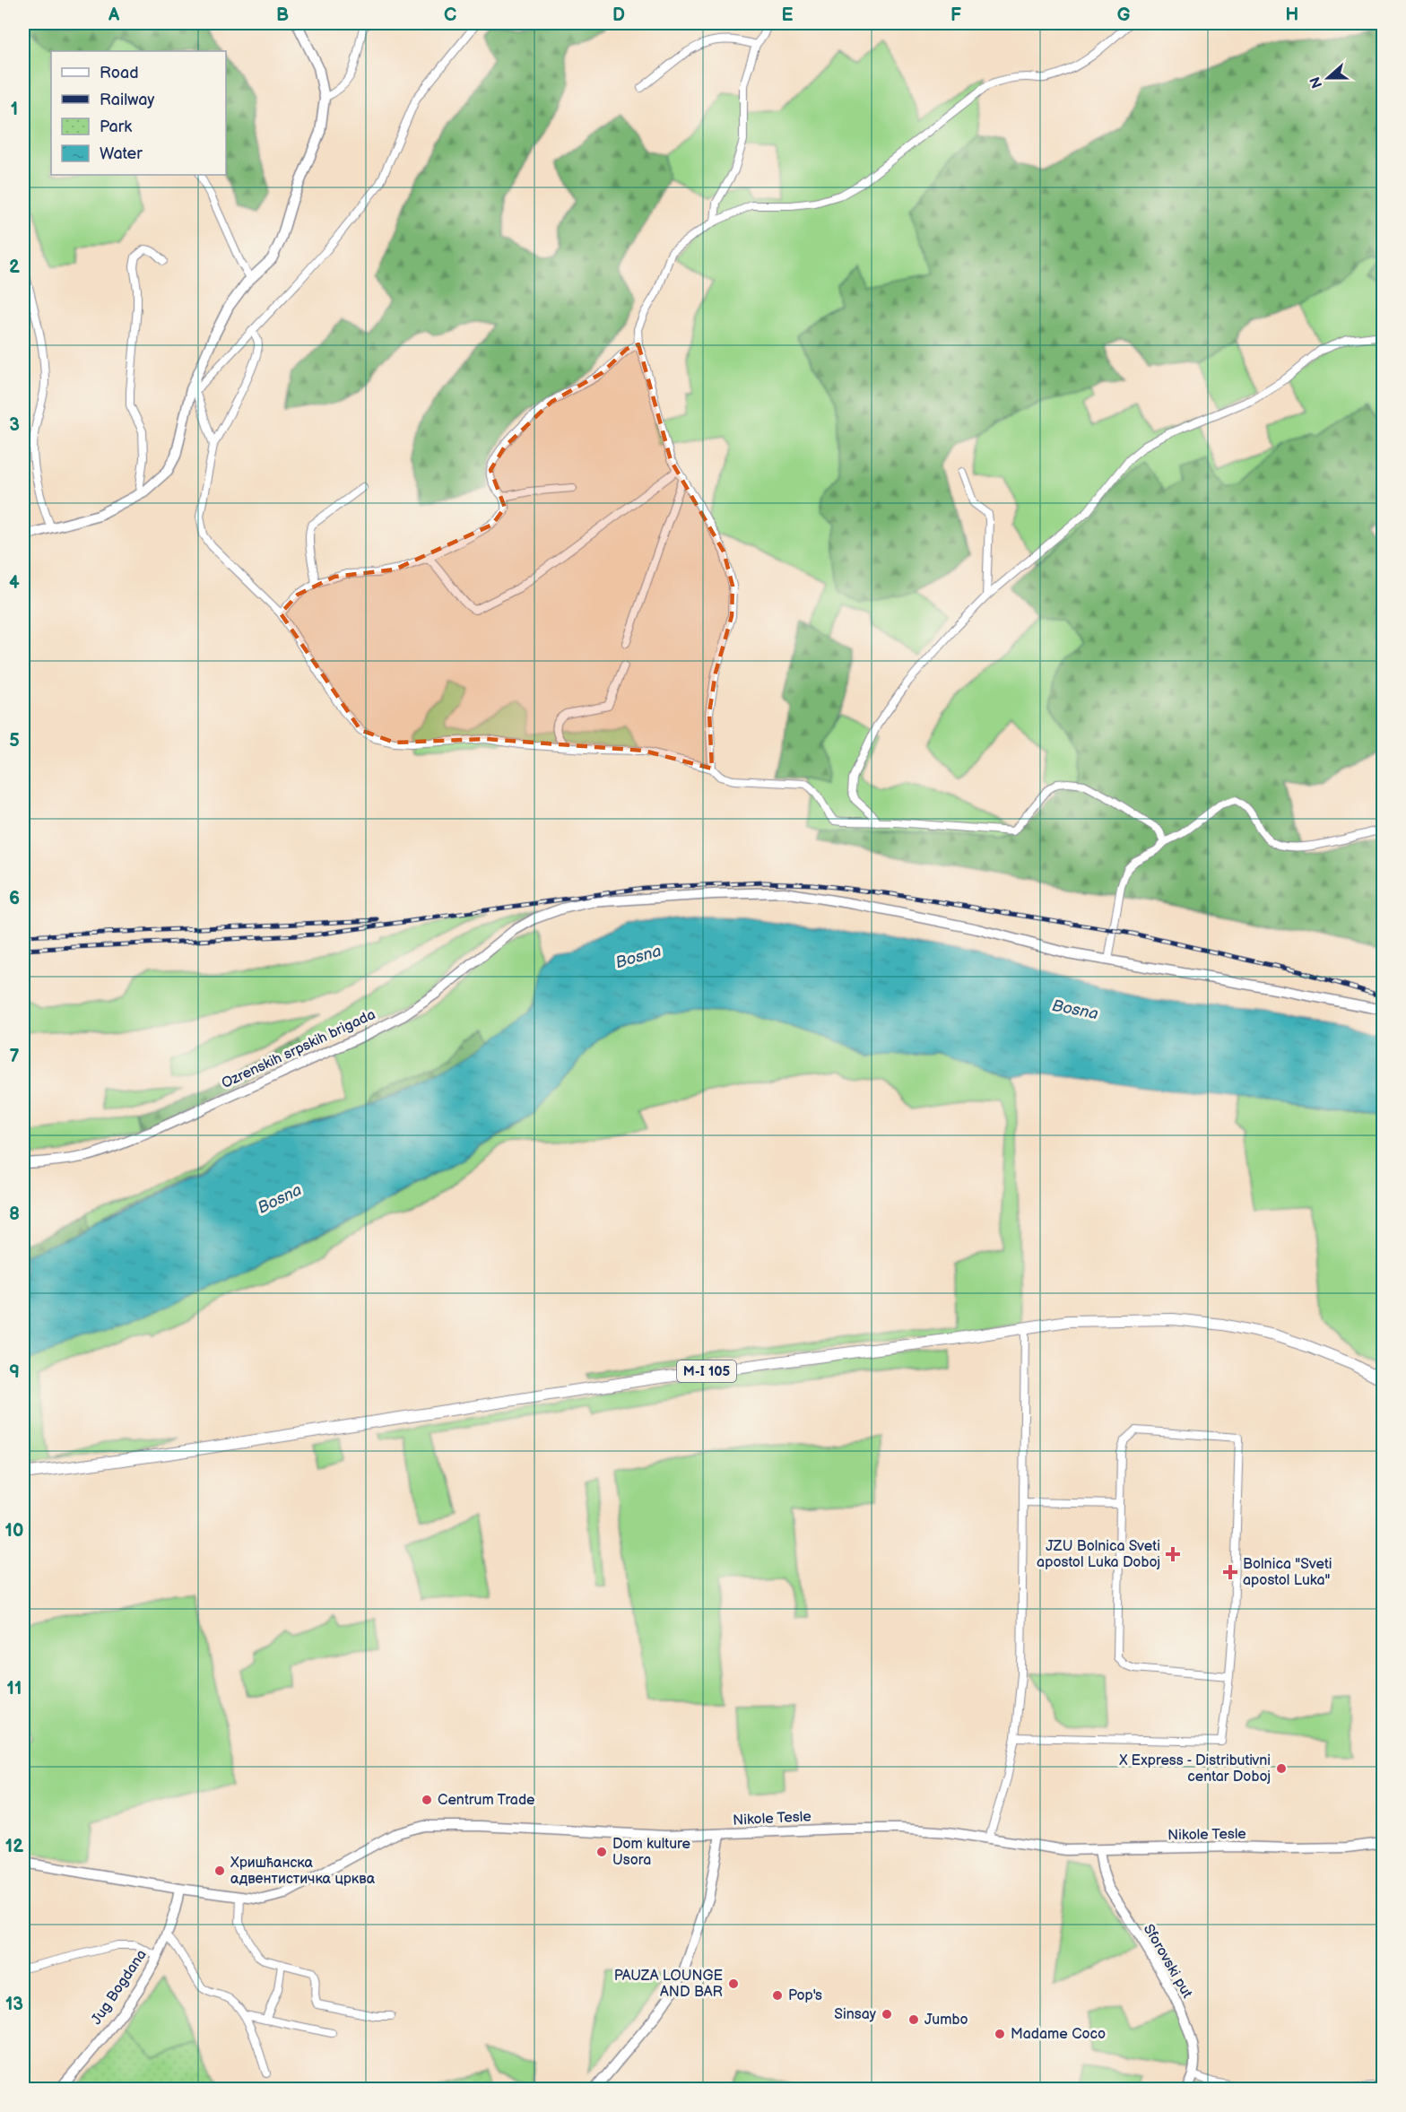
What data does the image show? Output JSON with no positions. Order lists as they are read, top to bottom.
{
  "streets": {
    "main road": ["M-I 105"],
    "street": [
      "Ozrenskih srpskih brigada",
      "Nikole Tesle",
      "Sforovski put",
      "Jug Bogdana"
    ]
  },
  "crossings": [
    ["Nikole Tesle", "Sforovski put"],
    ["Nikole Tesle", "Jug Bogdana"]
  ],
  "water": ["Bosna"],
  "places": {
    "health": ["JZU Bolnica Sveti apostol Luka Doboj", "Bolnica \"Sveti apostol Luka\""],
    "other": [
      "X Express - Distributivni centar Doboj",
      "Centrum Trade",
      "Dom kulture Usora",
      "Хришћанска адвентистичка црква",
      "PAUZA LOUNGE AND BAR",
      "Pop's",
      "Sinsay",
      "Jumbo",
      "Madame Coco"
    ]
  },
  "legend": [
    "Road",
    "Railway",
    "Park",
    "Water"
  ],
  "north": "left",
  "grid": {
    "columns": [
      "A",
      "B",
      "C",
      "D",
      "E",
      "F",
      "G",
      "H"
    ],
    "rows": [
      "1",
      "2",
      "3",
      "4",
      "5",
      "6",
      "7",
      "8",
      "9",
      "10",
      "11",
      "12",
      "13"
    ]
  }
}
